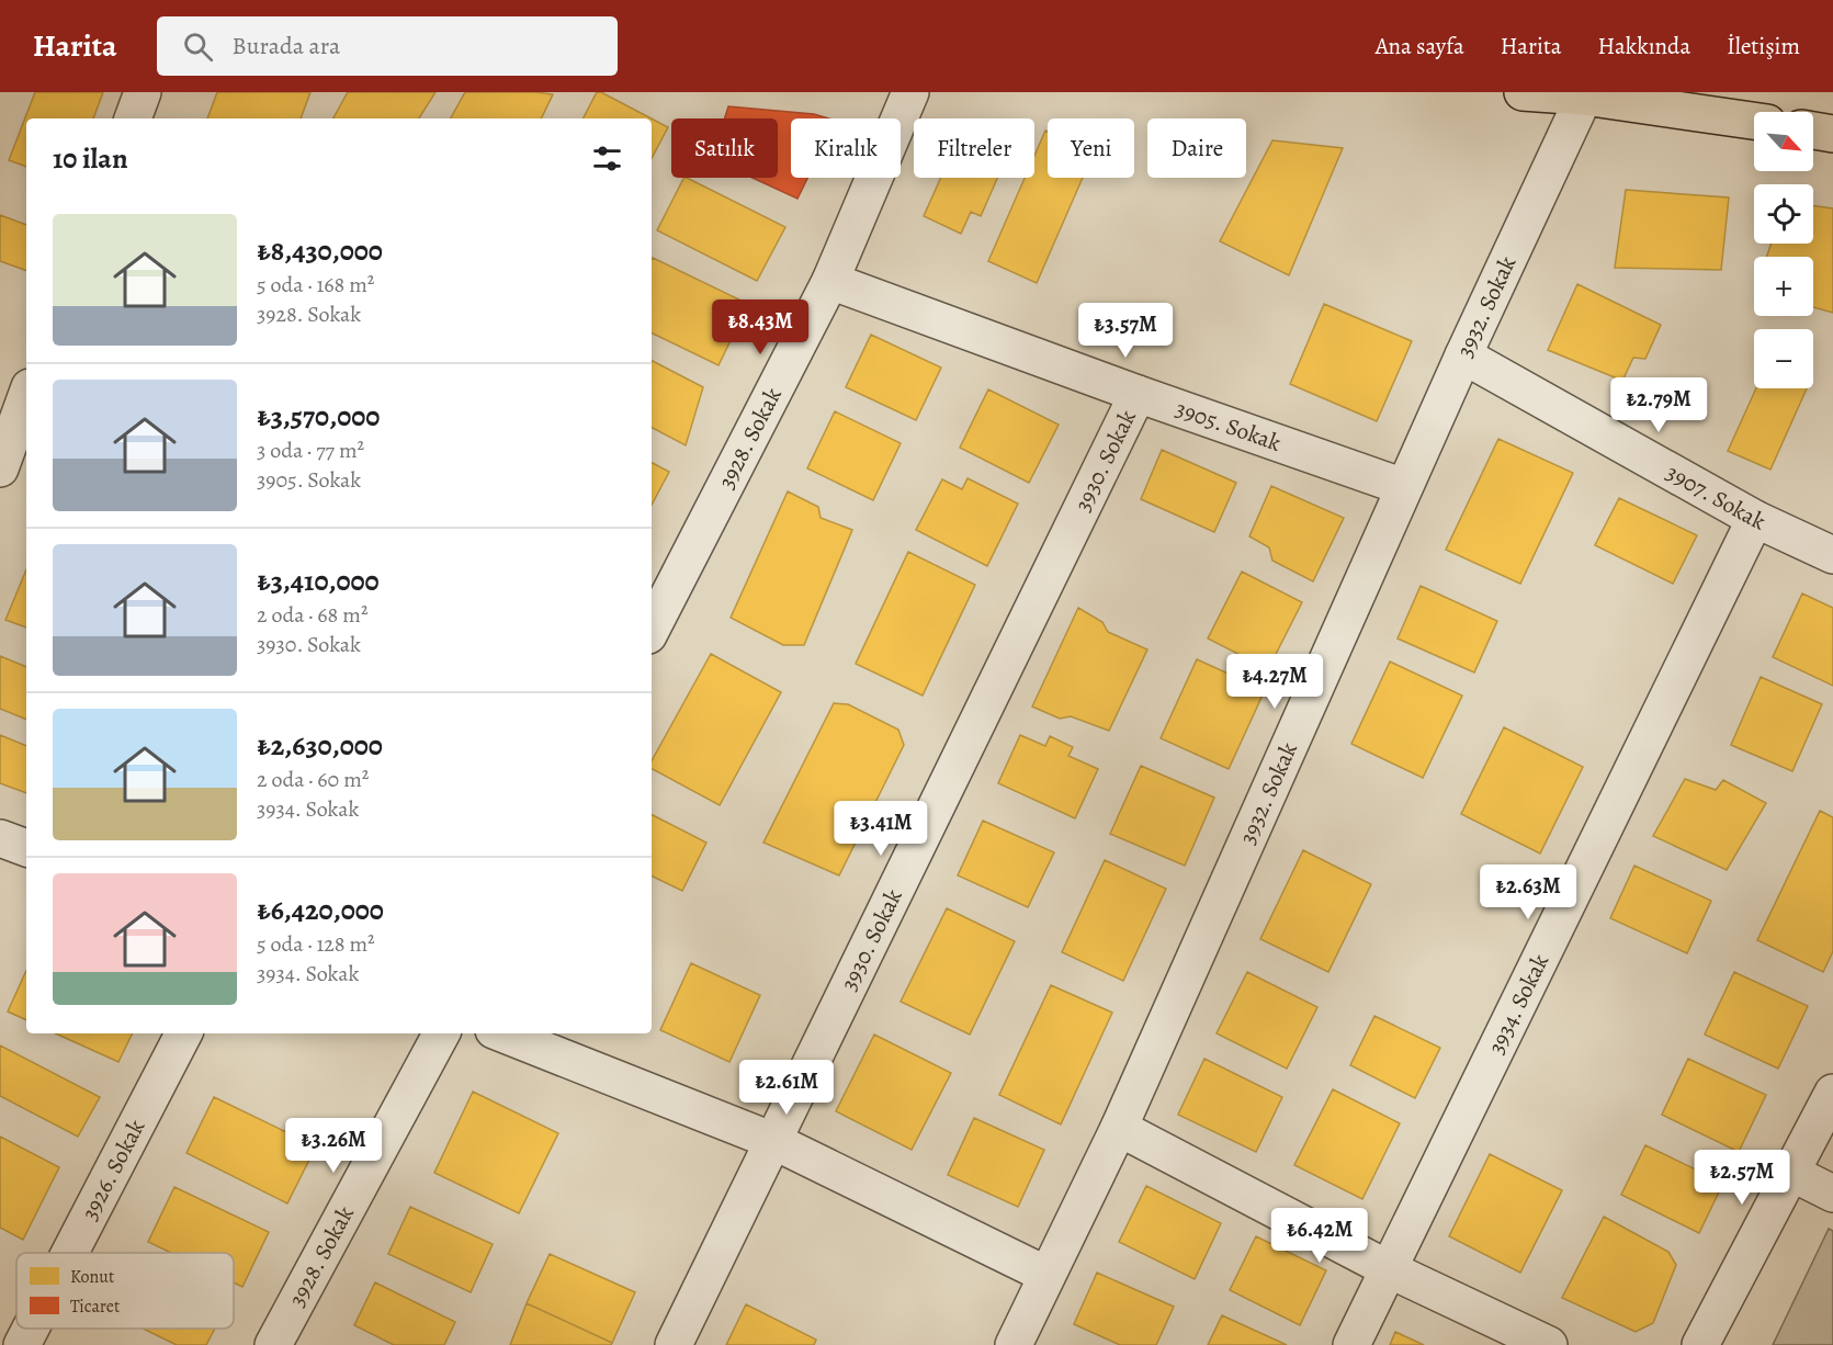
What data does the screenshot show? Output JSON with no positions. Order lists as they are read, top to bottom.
{
  "streets": {
    "street": [
      "3932. Sokak",
      "3905. Sokak",
      "3928. Sokak",
      "3930. Sokak",
      "3907. Sokak",
      "3934. Sokak",
      "3926. Sokak"
    ]
  },
  "crossings": [
    ["3932. Sokak", "3905. Sokak"],
    ["3932. Sokak", "3907. Sokak"],
    ["3905. Sokak", "3928. Sokak"],
    ["3905. Sokak", "3930. Sokak"],
    ["3907. Sokak", "3934. Sokak"]
  ],
  "legend": ["Konut", "Ticaret"],
  "north": "bottom right",
  "page": {
    "header": "Harita",
    "search": "Burada ara",
    "nav": [
      "Ana sayfa",
      "Harita",
      "Hakkında",
      "İletişim"
    ],
    "map_buttons": ["+", "−"],
    "chip": [
      "Satılık",
      "Kiralık",
      "Filtreler",
      "Yeni",
      "Daire"
    ],
    "heading": "10 ilan",
    "list": [
      {
        "name": "₺8,430,000",
        "note": "5 oda · 168 m² · 3928. Sokak"
      },
      {
        "name": "₺3,570,000",
        "note": "3 oda · 77 m² · 3905. Sokak"
      },
      {
        "name": "₺3,410,000",
        "note": "2 oda · 68 m² · 3930. Sokak"
      },
      {
        "name": "₺2,630,000",
        "note": "2 oda · 60 m² · 3934. Sokak"
      },
      {
        "name": "₺6,420,000",
        "note": "5 oda · 128 m² · 3934. Sokak"
      }
    ],
    "price": [
      "₺8.43M",
      "₺3.57M",
      "₺2.79M",
      "₺4.27M",
      "₺3.41M",
      "₺2.63M",
      "₺2.61M",
      "₺3.26M",
      "₺2.57M",
      "₺6.42M"
    ]
  }
}
